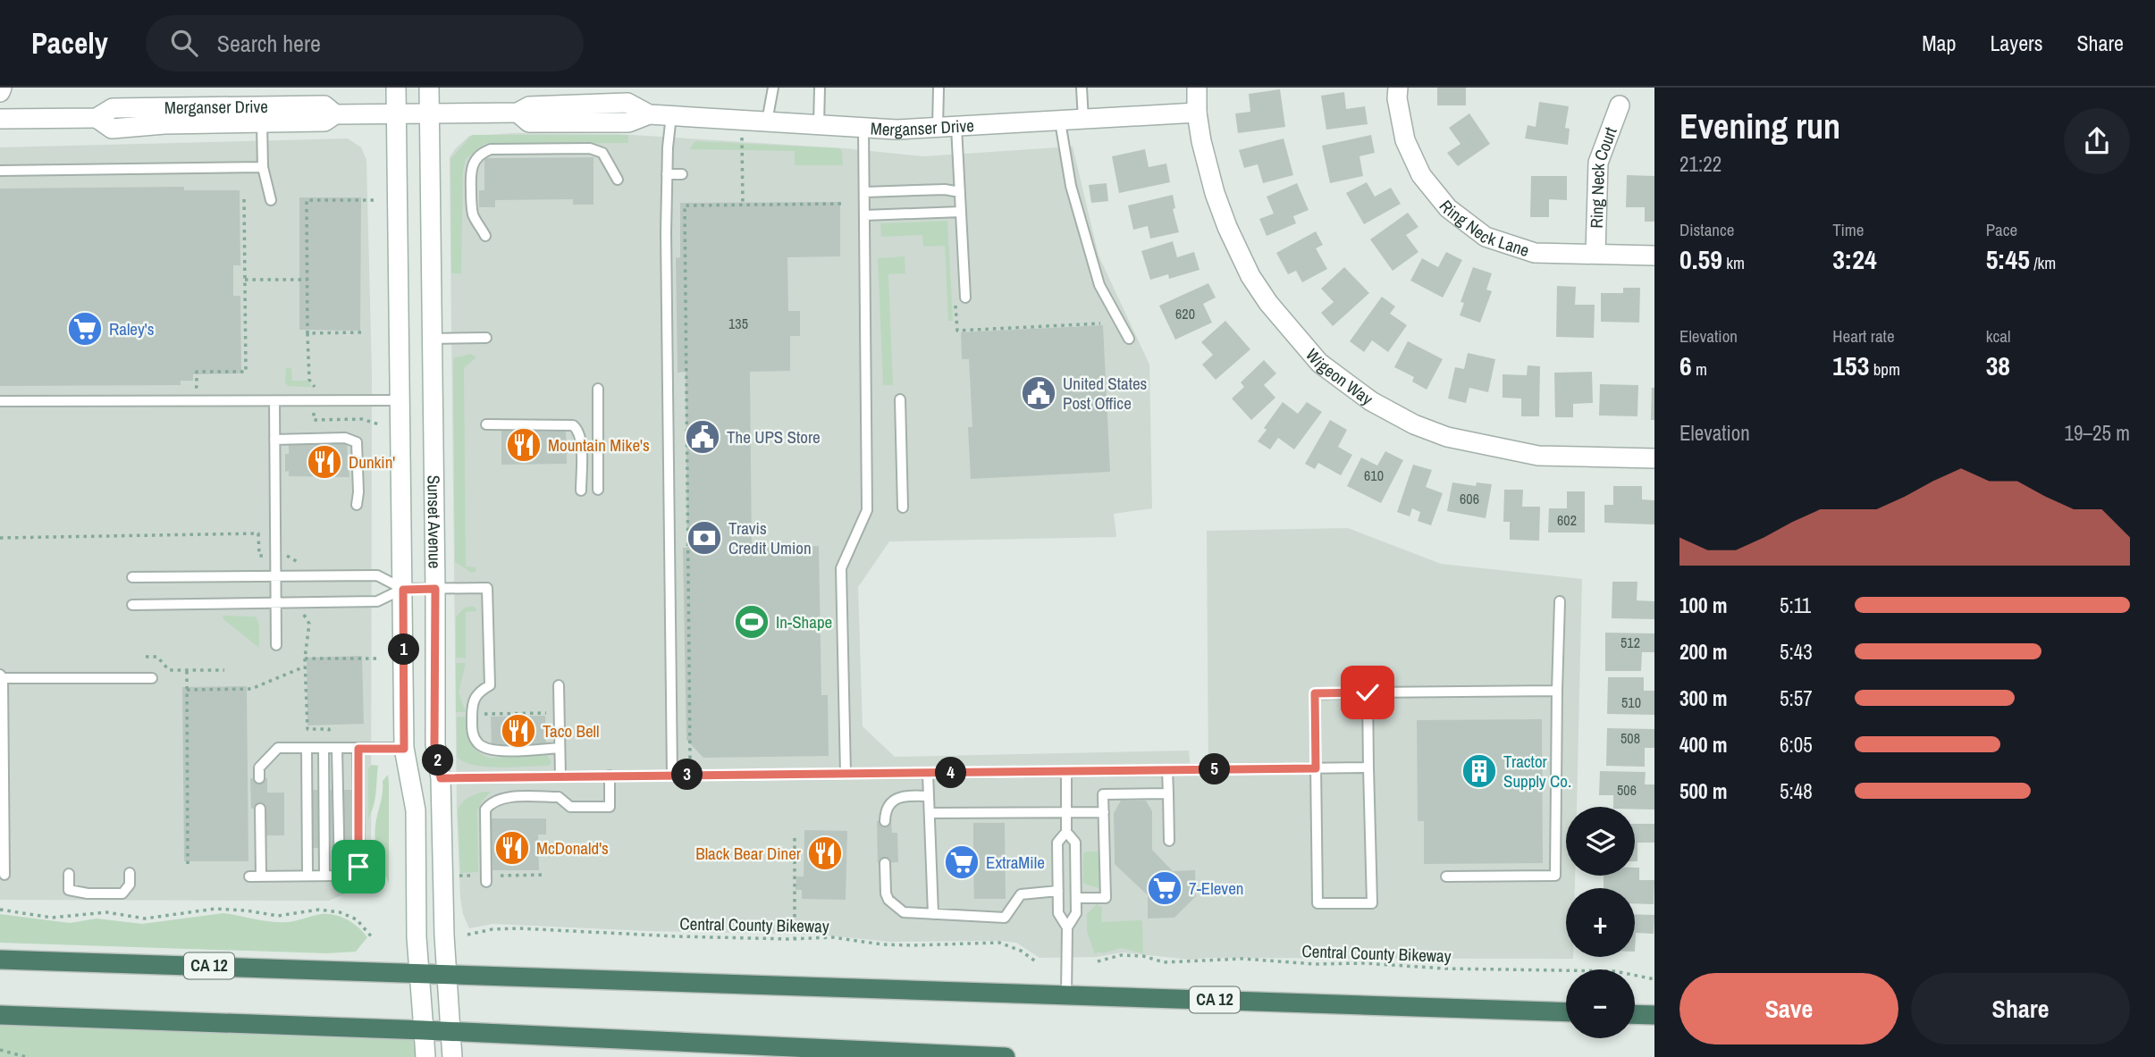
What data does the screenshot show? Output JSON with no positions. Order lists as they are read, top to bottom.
{
  "streets": {
    "highway": ["CA 12"],
    "street": [
      "Merganser Drive",
      "Ring Neck Court",
      "Ring Neck Lane",
      "Wigeon Way",
      "Sunset Avenue"
    ],
    "path": ["Central County Bikeway"]
  },
  "crossings": [
    ["Merganser Drive", "Wigeon Way"],
    ["Merganser Drive", "Sunset Avenue"],
    ["Ring Neck Court", "Ring Neck Lane"],
    ["Sunset Avenue", "CA 12"]
  ],
  "places": {
    "supermarket": ["Raley's", "ExtraMile", "7-Eleven"],
    "public building": ["United States Post Office", "The UPS Store"],
    "restaurant": [
      "Mountain Mike's",
      "Dunkin'",
      "Taco Bell",
      "McDonald's",
      "Black Bear Diner"
    ],
    "bank": ["Travis Credit Umion"],
    "sports": ["In-Shape"],
    "building": ["Tractor Supply Co."]
  },
  "house_numbers": [
    "620",
    "135",
    "610",
    "606",
    "602",
    "512",
    "510",
    "508",
    "506"
  ],
  "page": {
    "header": "Pacely",
    "search": "Search here",
    "nav": ["Map", "Layers", "Share"],
    "heading": ["Evening run", "21:22"],
    "stats": [
      ["Distance", "0.59 km"],
      ["Time", "3:24"],
      ["Pace", "5:45 /km"],
      ["Elevation", "6 m"],
      ["Heart rate", "153 bpm"],
      ["kcal", "38"]
    ],
    "chart": ["Elevation", "19–25 m"],
    "list": [
      {
        "name": "100 m",
        "note": "5:11"
      },
      {
        "name": "200 m",
        "note": "5:43"
      },
      {
        "name": "300 m",
        "note": "5:57"
      },
      {
        "name": "400 m",
        "note": "6:05"
      },
      {
        "name": "500 m",
        "note": "5:48"
      }
    ],
    "pins": [
      "1",
      "2",
      "5",
      "4",
      "3"
    ],
    "map_buttons": ["+", "−"],
    "buttons": ["Save", "Share"]
  }
}
